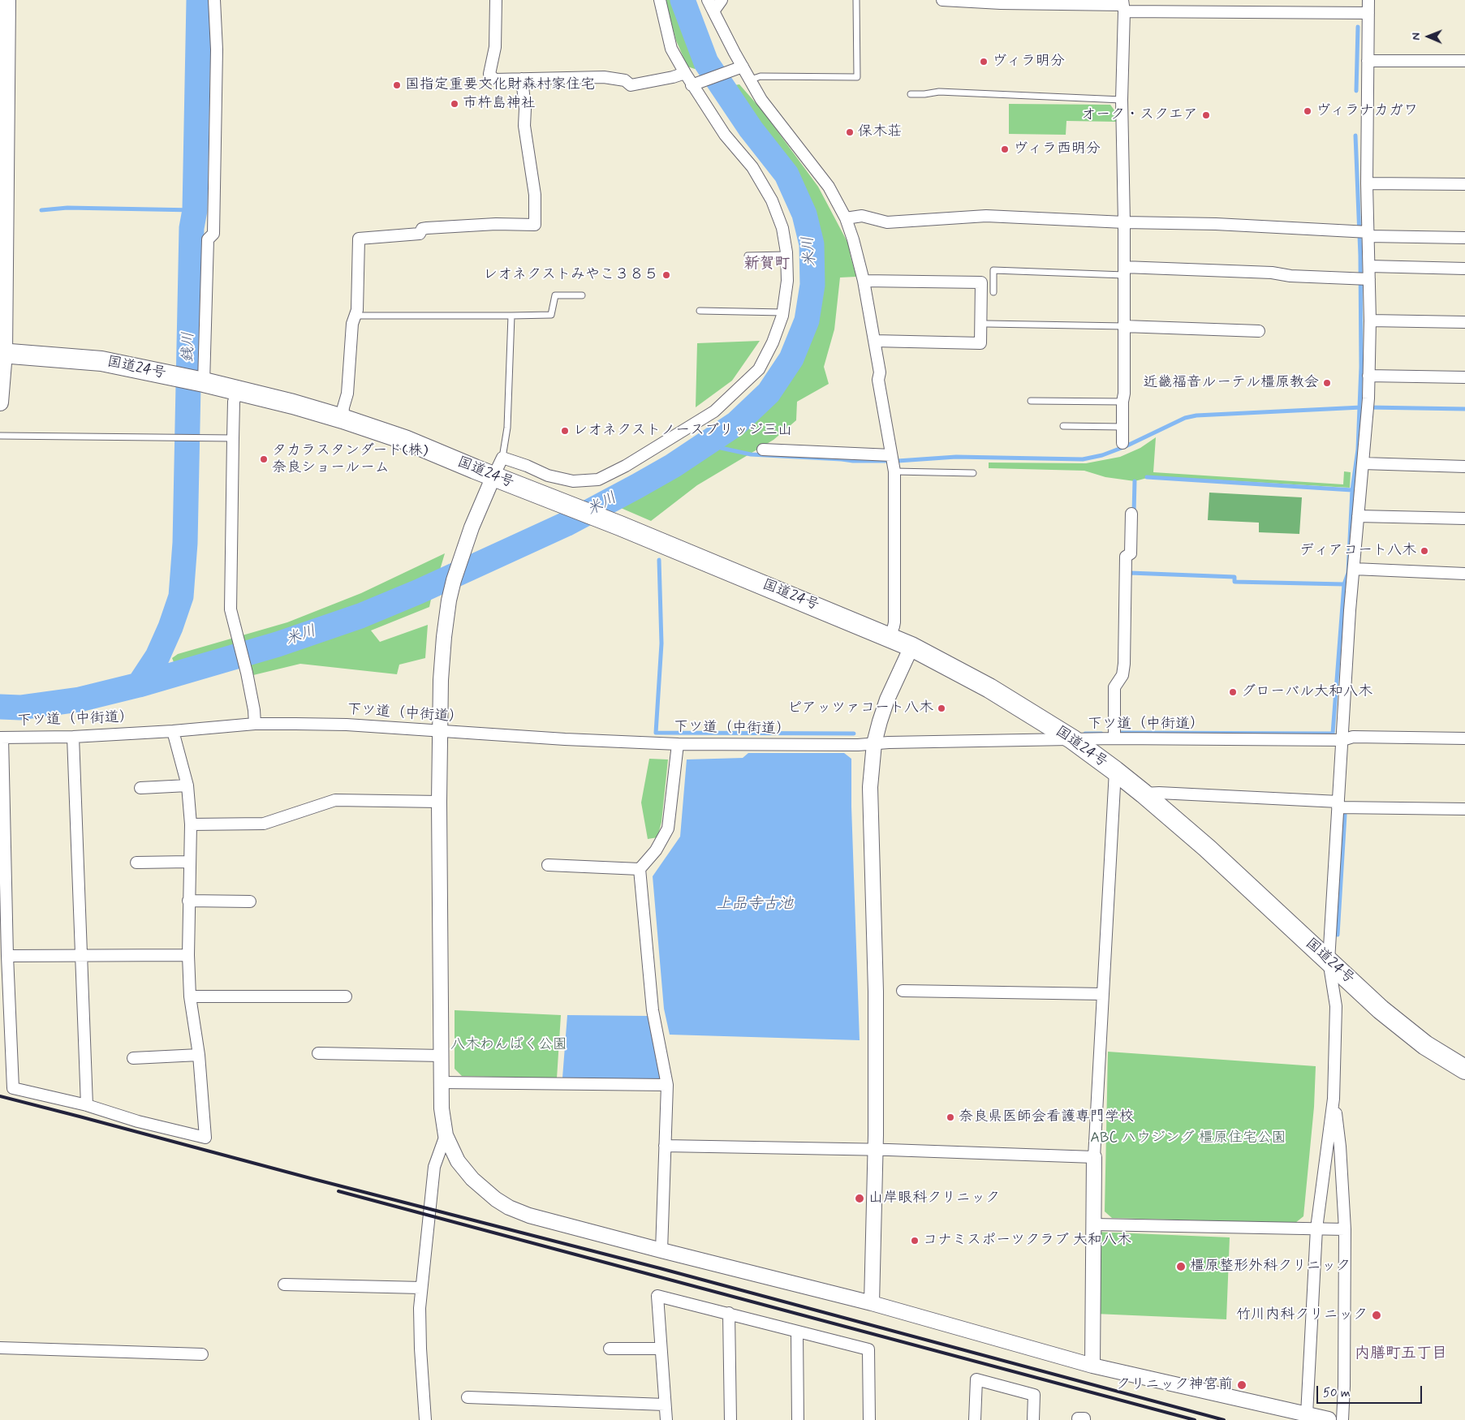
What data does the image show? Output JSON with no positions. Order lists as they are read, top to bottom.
{
  "streets": {
    "highway": ["国道24号"],
    "street": ["下ツ道（中街道）"]
  },
  "crossings": [
    ["国道24号", "下ツ道（中街道）"]
  ],
  "districts": ["新賀町", "内膳町五丁目"],
  "water": ["米川", "銭川", "上品寺古池"],
  "parks": ["八木わんぱく公園", "ABC ハウジング 橿原住宅公園"],
  "places": [
    "ヴィラ明分",
    "国指定重要文化財森村家住宅",
    "市杵島神社",
    "ヴィラナカガワ",
    "オーク・スクエア",
    "保木荘",
    "ヴィラ西明分",
    "レオネクストみやこ３８５",
    "近畿福音ルーテル橿原教会",
    "レオネクストノースブリッジ三山",
    "タカラスタンダード(株) 奈良ショールーム",
    "ディアコート八木",
    "グローバル大和八木",
    "ピアッツァコート八木",
    "奈良県医師会看護専門学校",
    "山岸眼科クリニック",
    "コナミスポーツクラブ 大和八木",
    "橿原整形外科クリニック",
    "竹川内科クリニック",
    "クリニック神宮前"
  ],
  "scale_bar": "50 m",
  "north": "left"
}
